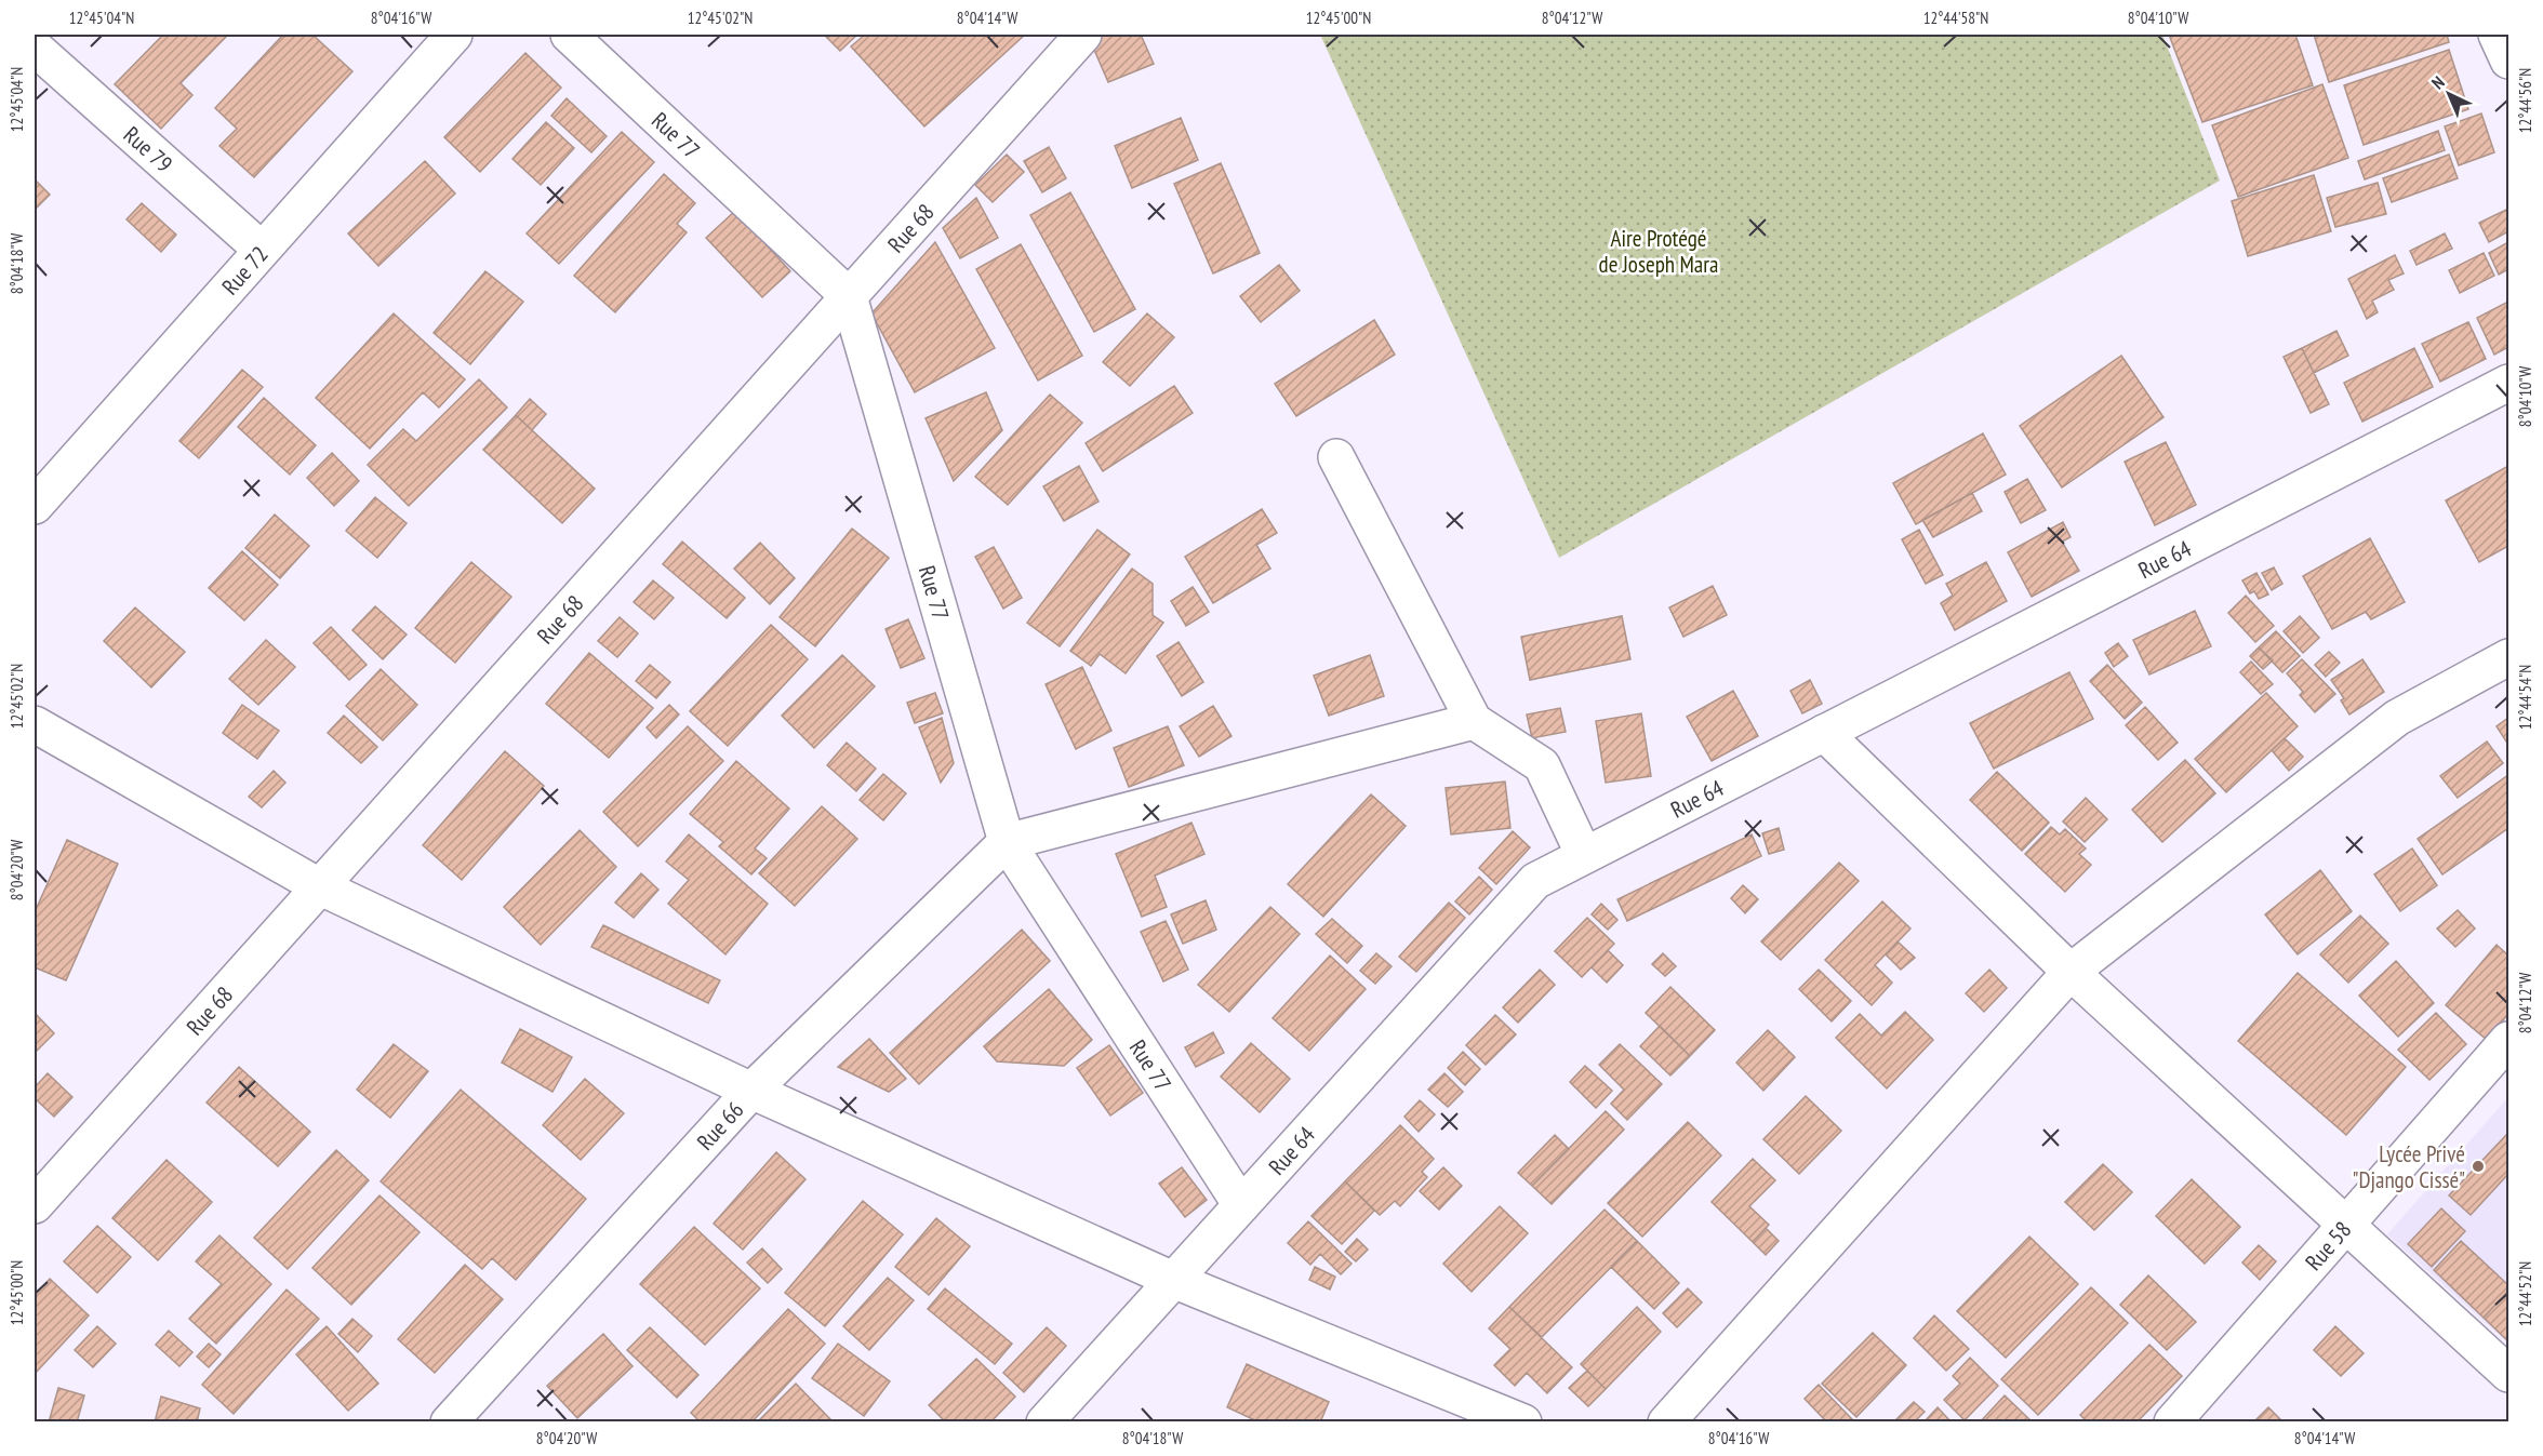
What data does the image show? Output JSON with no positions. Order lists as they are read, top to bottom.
{
  "streets": {
    "street": [
      "Rue 77",
      "Rue 79",
      "Rue 68",
      "Rue 72",
      "Rue 64",
      "Rue 66",
      "Rue 58"
    ]
  },
  "crossings": [
    ["Rue 77", "Rue 68"],
    ["Rue 77", "Rue 64"],
    ["Rue 77", "Rue 66"],
    ["Rue 79", "Rue 72"]
  ],
  "parks": ["Aire Protégé de Joseph Mara"],
  "places": ["Lycée Privé \"Django Cissé\""],
  "north": "top left",
  "coordinates": [
    "12°45'04\"N",
    "8°04'16\"W",
    "12°45'02\"N",
    "8°04'14\"W",
    "12°45'00\"N",
    "8°04'12\"W",
    "12°44'58\"N",
    "8°04'10\"W",
    "12°44'56\"N",
    "8°04'18\"W",
    "12°44'54\"N",
    "8°04'20\"W",
    "12°44'52\"N"
  ]
}
